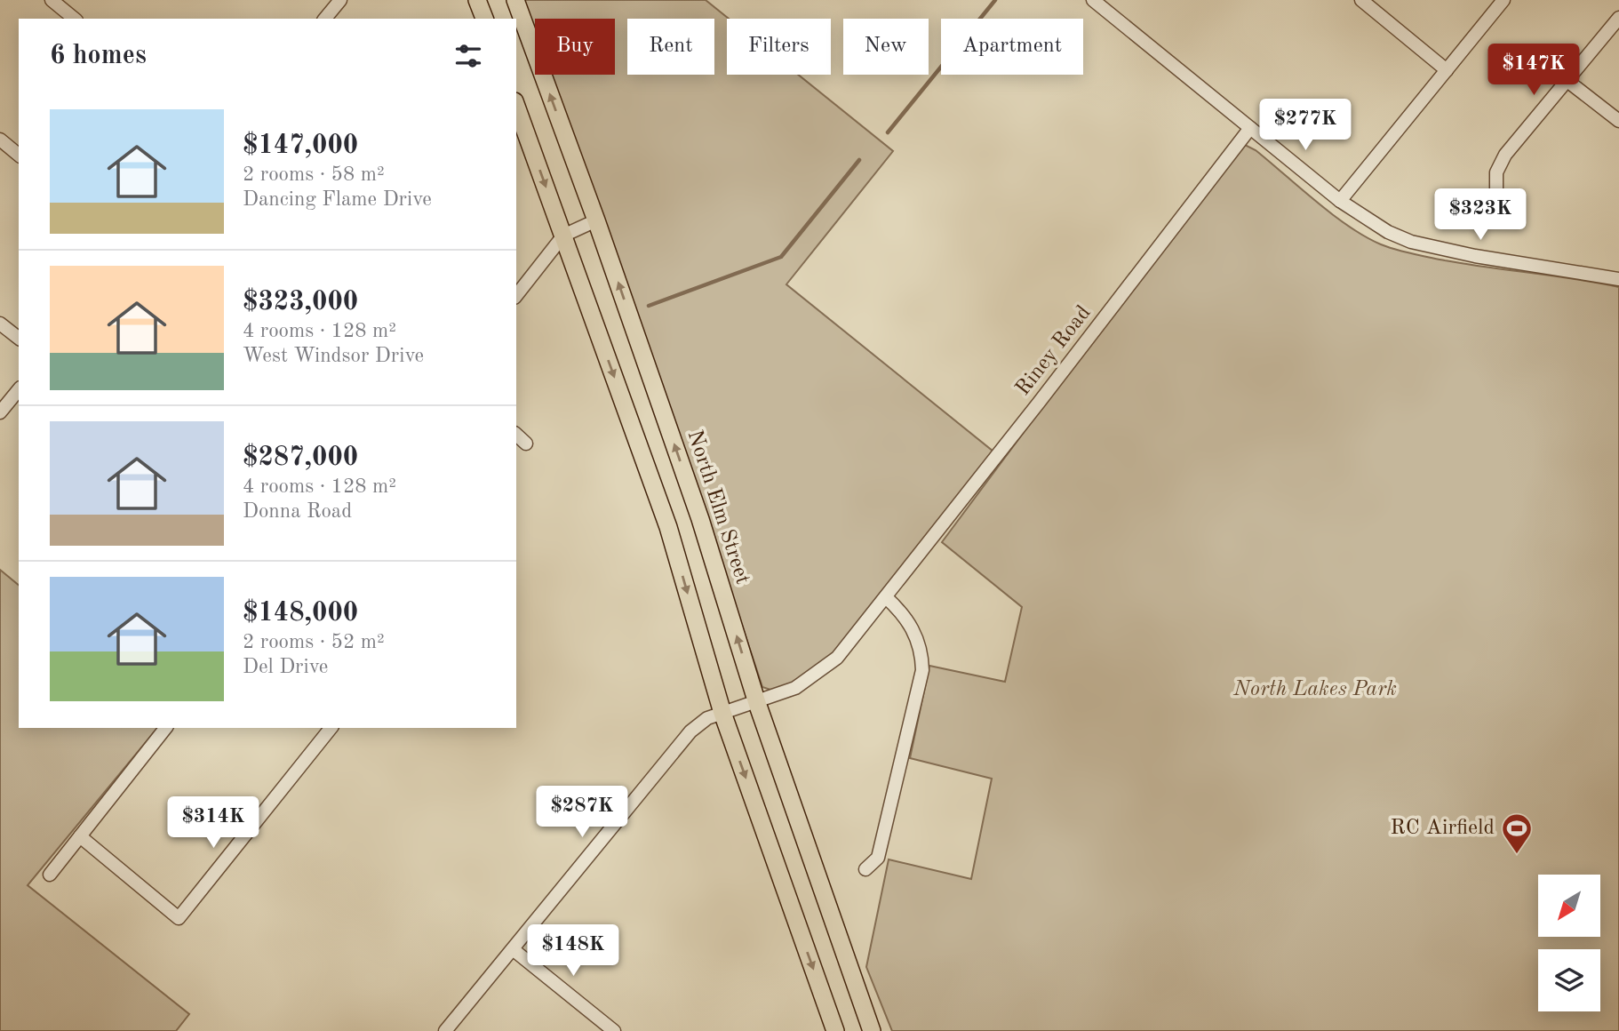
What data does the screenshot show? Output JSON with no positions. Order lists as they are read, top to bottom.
{
  "streets": {
    "main road": ["North Elm Street"],
    "street": ["Riney Road"]
  },
  "crossings": [
    ["Riney Road", "North Elm Street"]
  ],
  "parks": ["North Lakes Park"],
  "places": {
    "sports": ["RC Airfield"]
  },
  "north": "bottom left",
  "page": {
    "chip": [
      "Buy",
      "Rent",
      "Filters",
      "New",
      "Apartment"
    ],
    "heading": "6 homes",
    "price": [
      "$147K",
      "$277K",
      "$323K",
      "$287K",
      "$314K",
      "$148K"
    ],
    "list": [
      {
        "name": "$147,000",
        "note": "2 rooms · 58 m² · Dancing Flame Drive"
      },
      {
        "name": "$323,000",
        "note": "4 rooms · 128 m² · West Windsor Drive"
      },
      {
        "name": "$287,000",
        "note": "4 rooms · 128 m² · Donna Road"
      },
      {
        "name": "$148,000",
        "note": "2 rooms · 52 m² · Del Drive"
      }
    ]
  }
}
